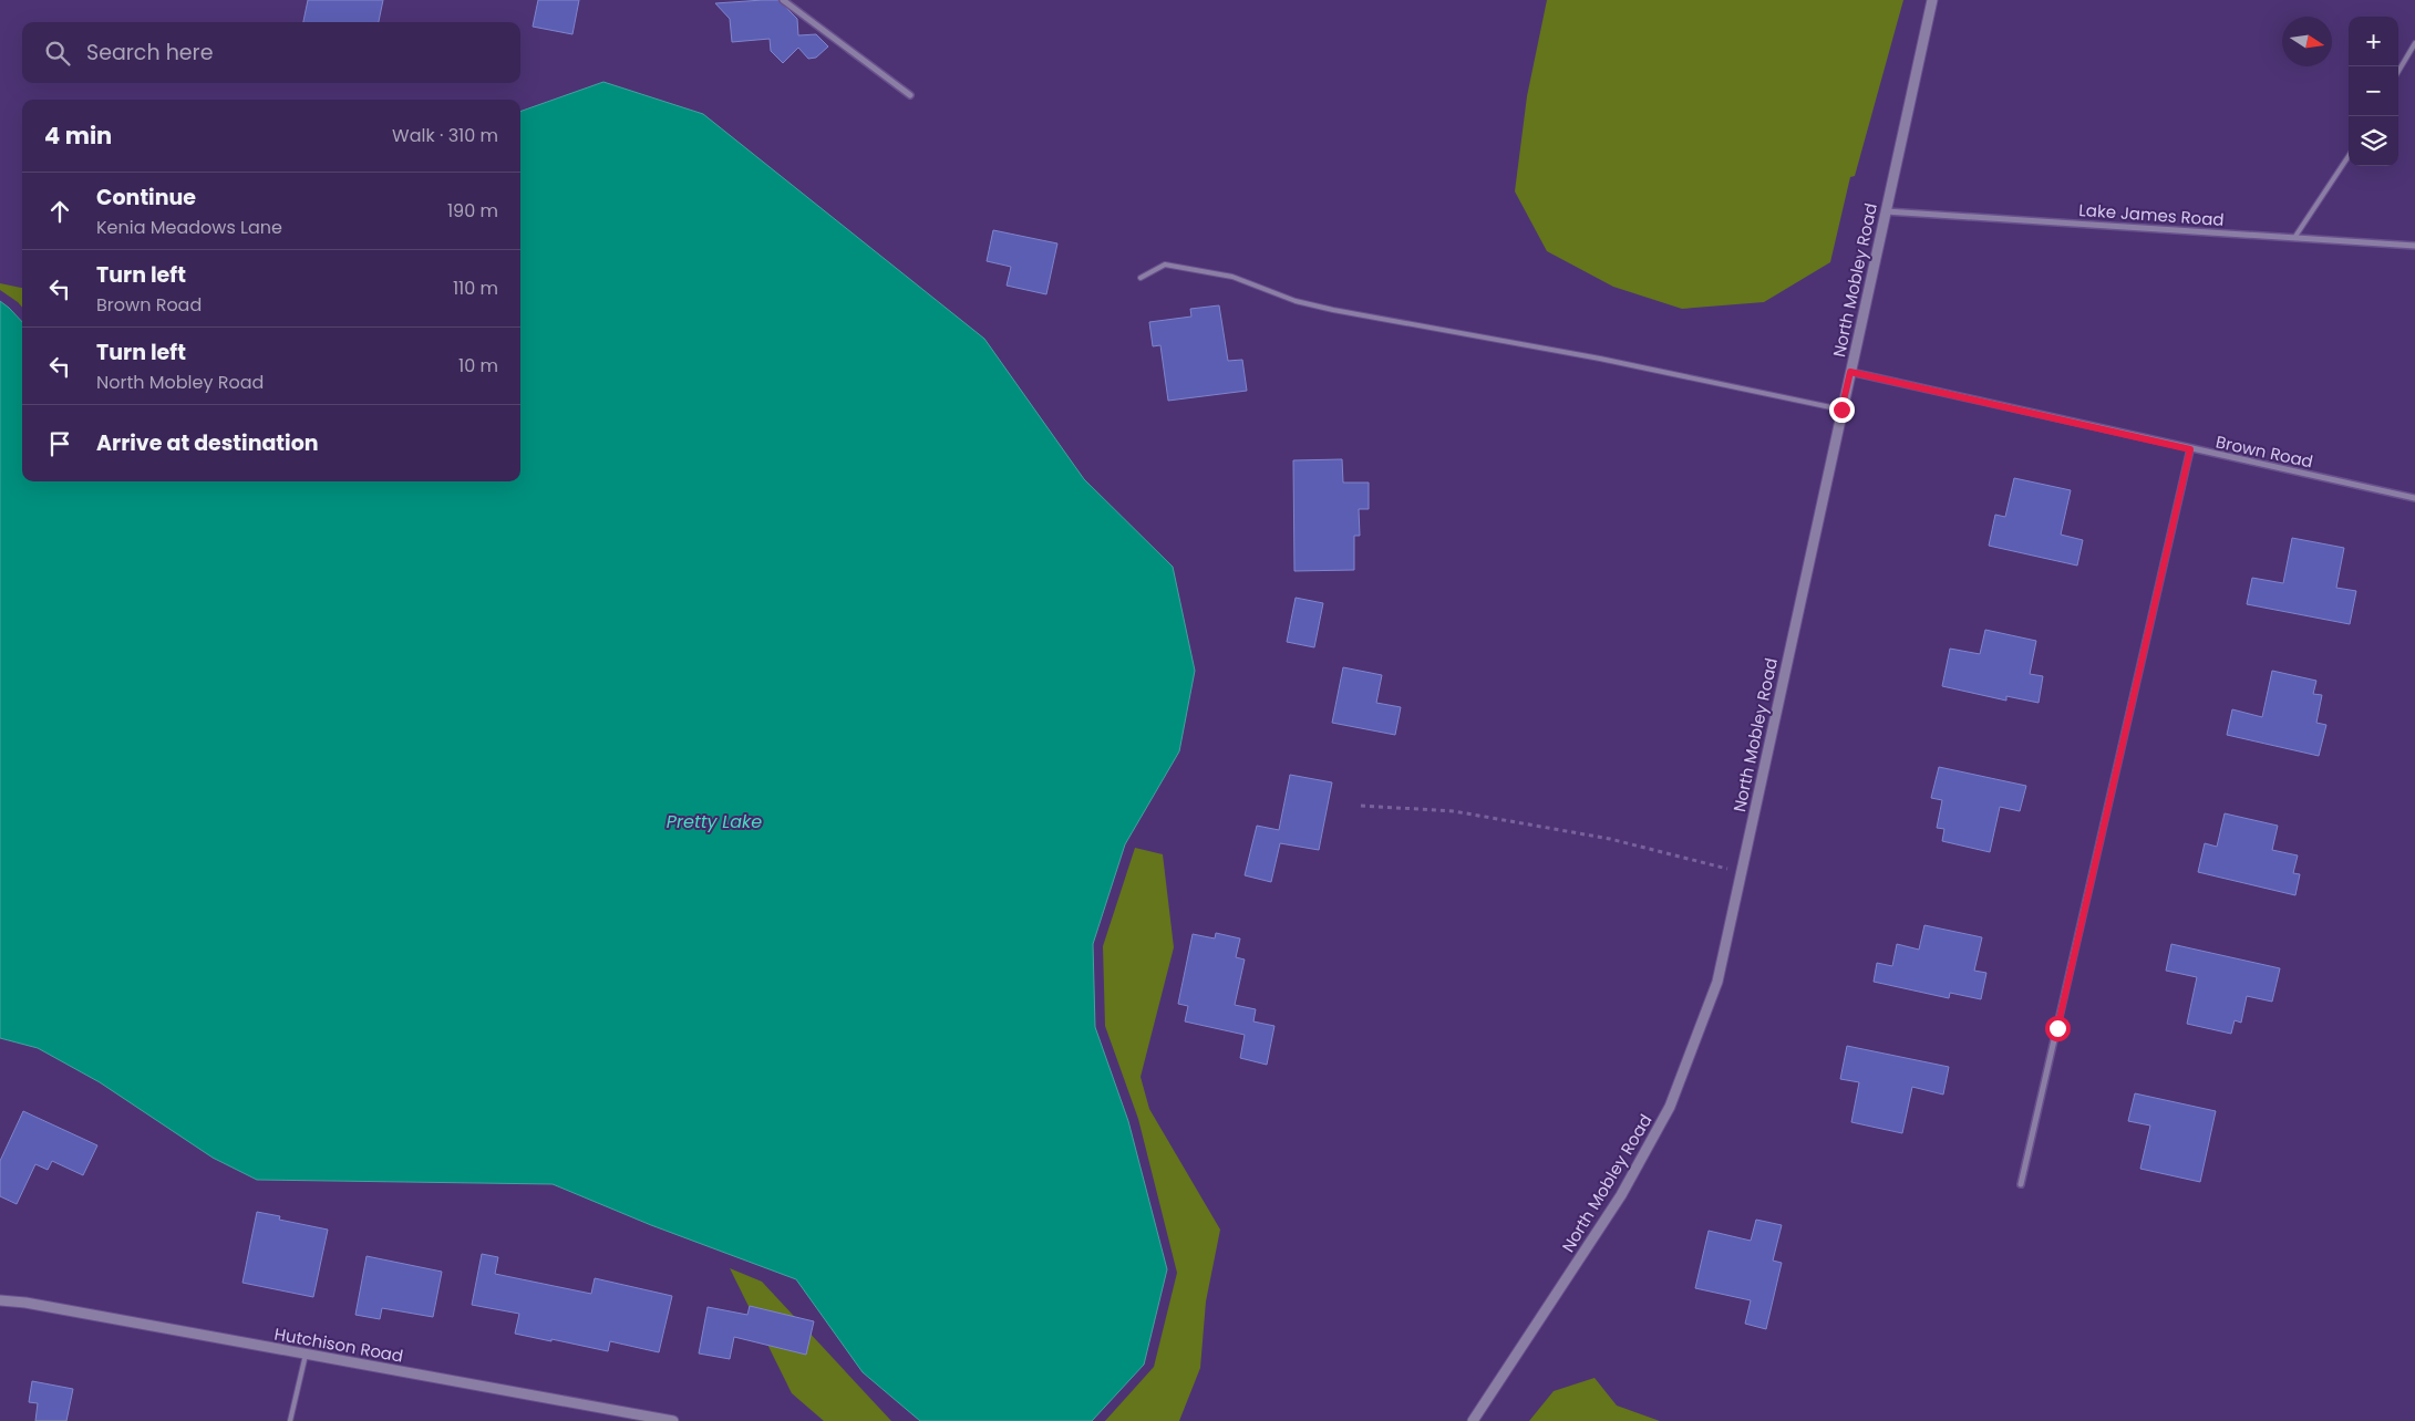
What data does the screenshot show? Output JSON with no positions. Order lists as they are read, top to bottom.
{
  "streets": {
    "street": [
      "Lake James Road",
      "North Mobley Road",
      "Brown Road",
      "Hutchison Road"
    ]
  },
  "crossings": [
    ["Lake James Road", "North Mobley Road"],
    ["North Mobley Road", "Brown Road"]
  ],
  "water": ["Pretty Lake"],
  "north": "right",
  "page": {
    "map_buttons": ["+", "−"],
    "search": "Search here",
    "heading": ["4 min", "Walk · 310 m"],
    "list": [
      ["Continue", "Kenia Meadows Lane", "190 m"],
      ["Turn left", "Brown Road", "110 m"],
      ["Turn left", "North Mobley Road", "10 m"],
      "Arrive at destination"
    ]
  }
}
